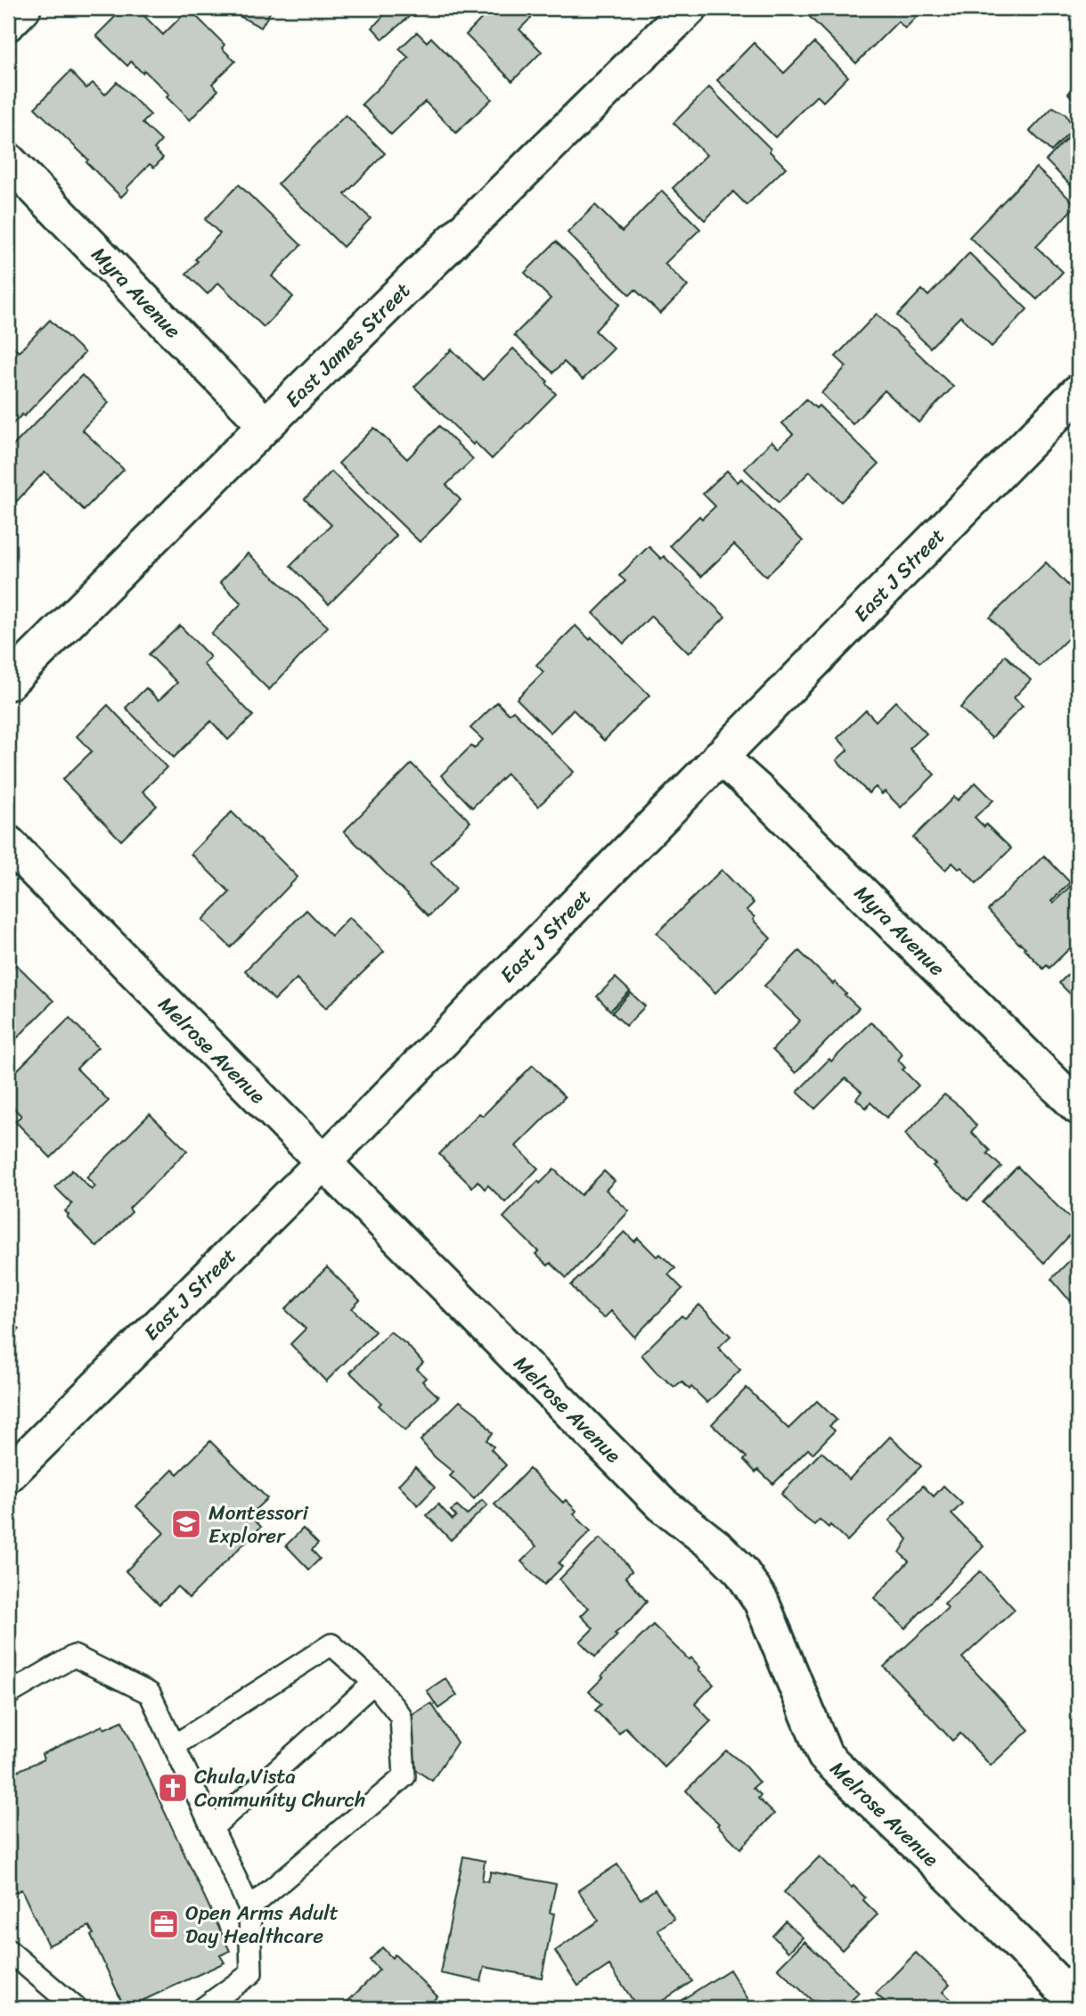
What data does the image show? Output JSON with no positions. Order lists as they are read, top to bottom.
{
  "streets": {
    "street": [
      "Myra Avenue",
      "East James Street",
      "East J Street",
      "Melrose Avenue"
    ]
  },
  "crossings": [
    ["Myra Avenue", "East James Street"],
    ["Myra Avenue", "East J Street"],
    ["East J Street", "Melrose Avenue"]
  ],
  "places": {
    "school or university": ["Montessori Explorer"],
    "church": ["Chula Vista Community Church"],
    "office": ["Open Arms Adult Day Healthcare"]
  }
}
